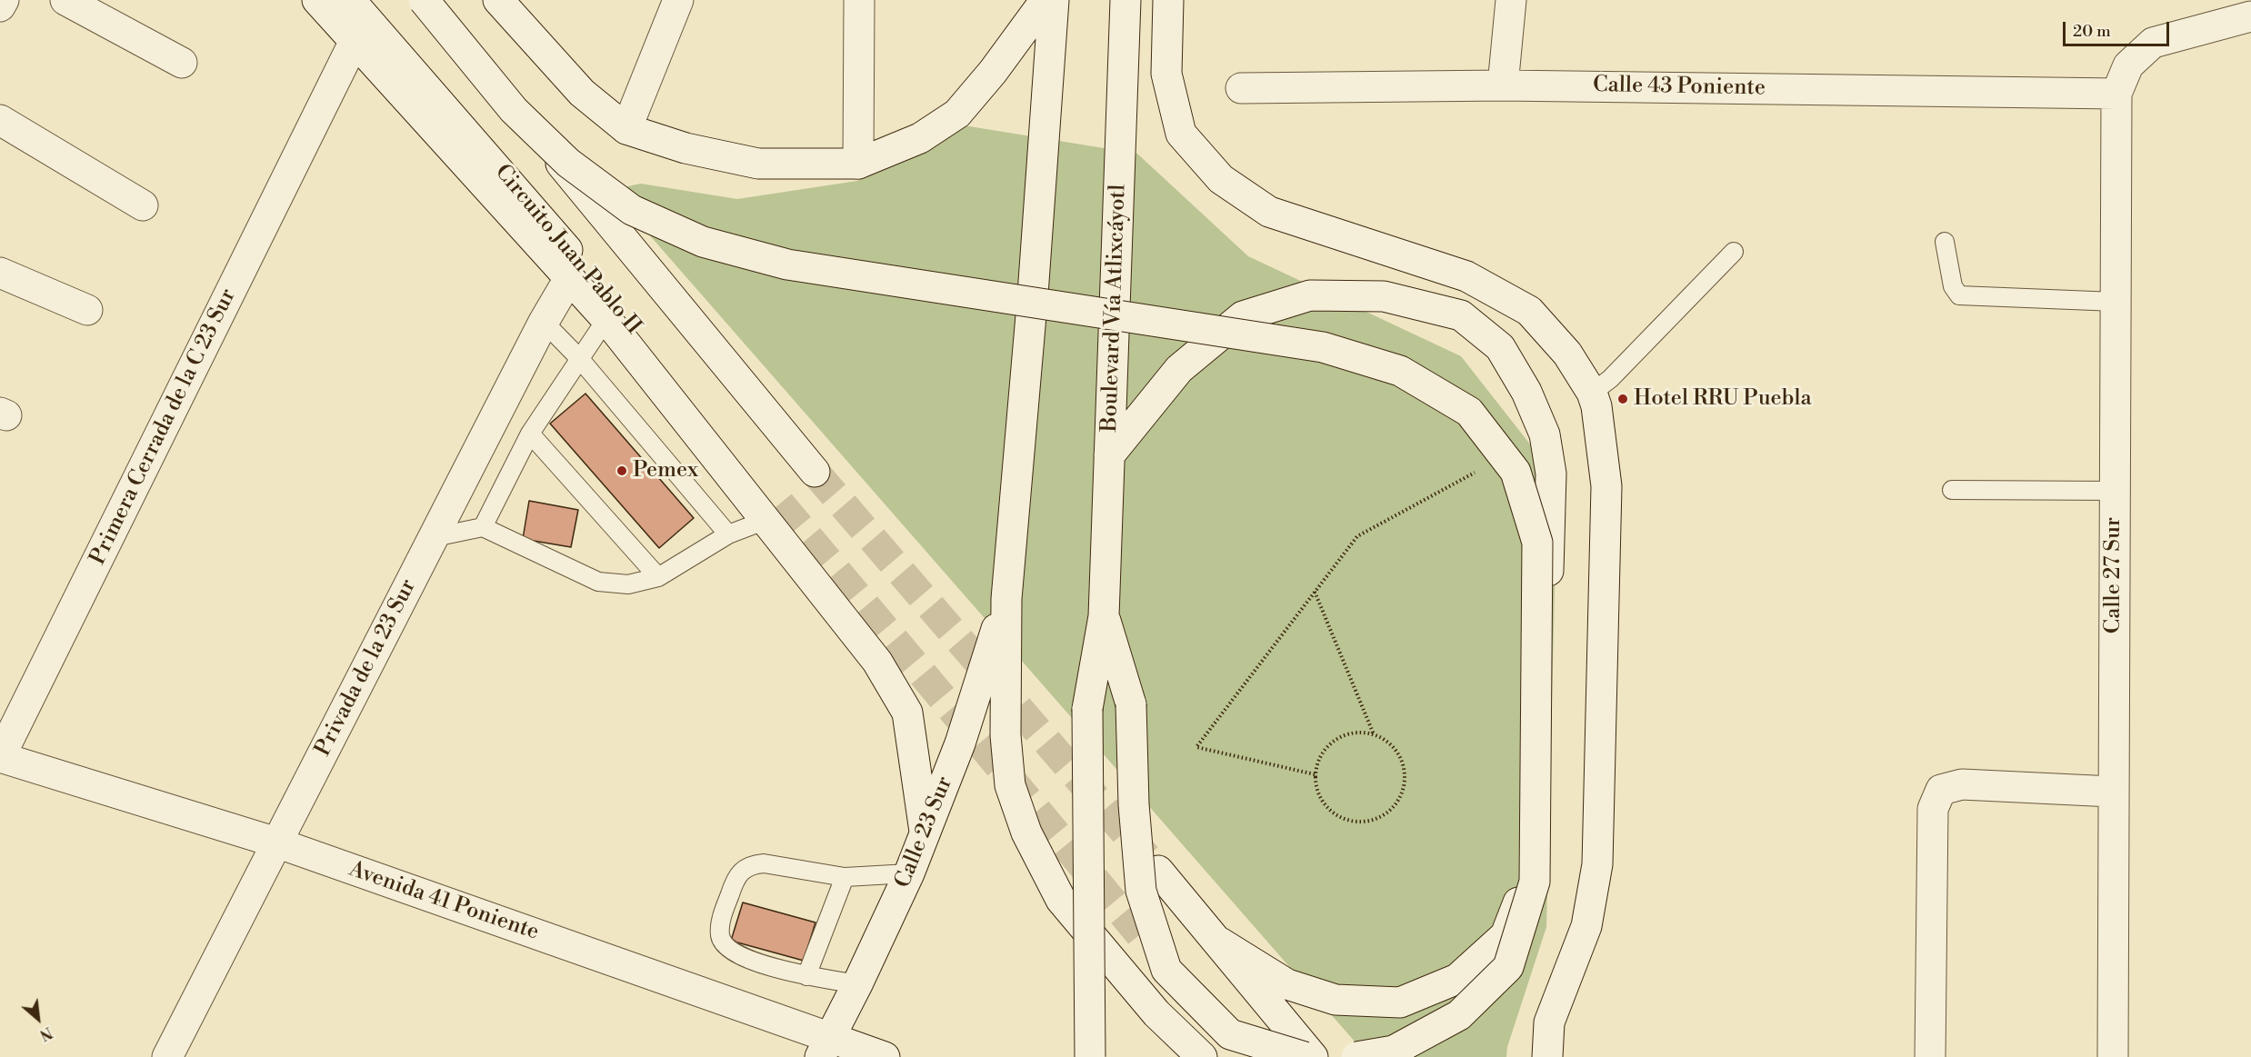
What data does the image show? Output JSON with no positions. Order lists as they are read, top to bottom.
{
  "streets": {
    "main road": [
      "Calle 43 Poniente",
      "Circuito Juan Pablo II",
      "Boulevard Vía Atlixcáyotl",
      "Primera Cerrada de la C 23 Sur",
      "Calle 27 Sur",
      "Privada de la 23 Sur",
      "Calle 23 Sur",
      "Avenida 41 Poniente"
    ]
  },
  "crossings": [
    ["Calle 43 Poniente", "Calle 27 Sur"],
    ["Primera Cerrada de la C 23 Sur", "Avenida 41 Poniente"],
    ["Privada de la 23 Sur", "Avenida 41 Poniente"],
    ["Calle 23 Sur", "Avenida 41 Poniente"]
  ],
  "places": ["Hotel RRU Puebla", "Pemex"],
  "scale_bar": "20 m",
  "north": "bottom right"
}
